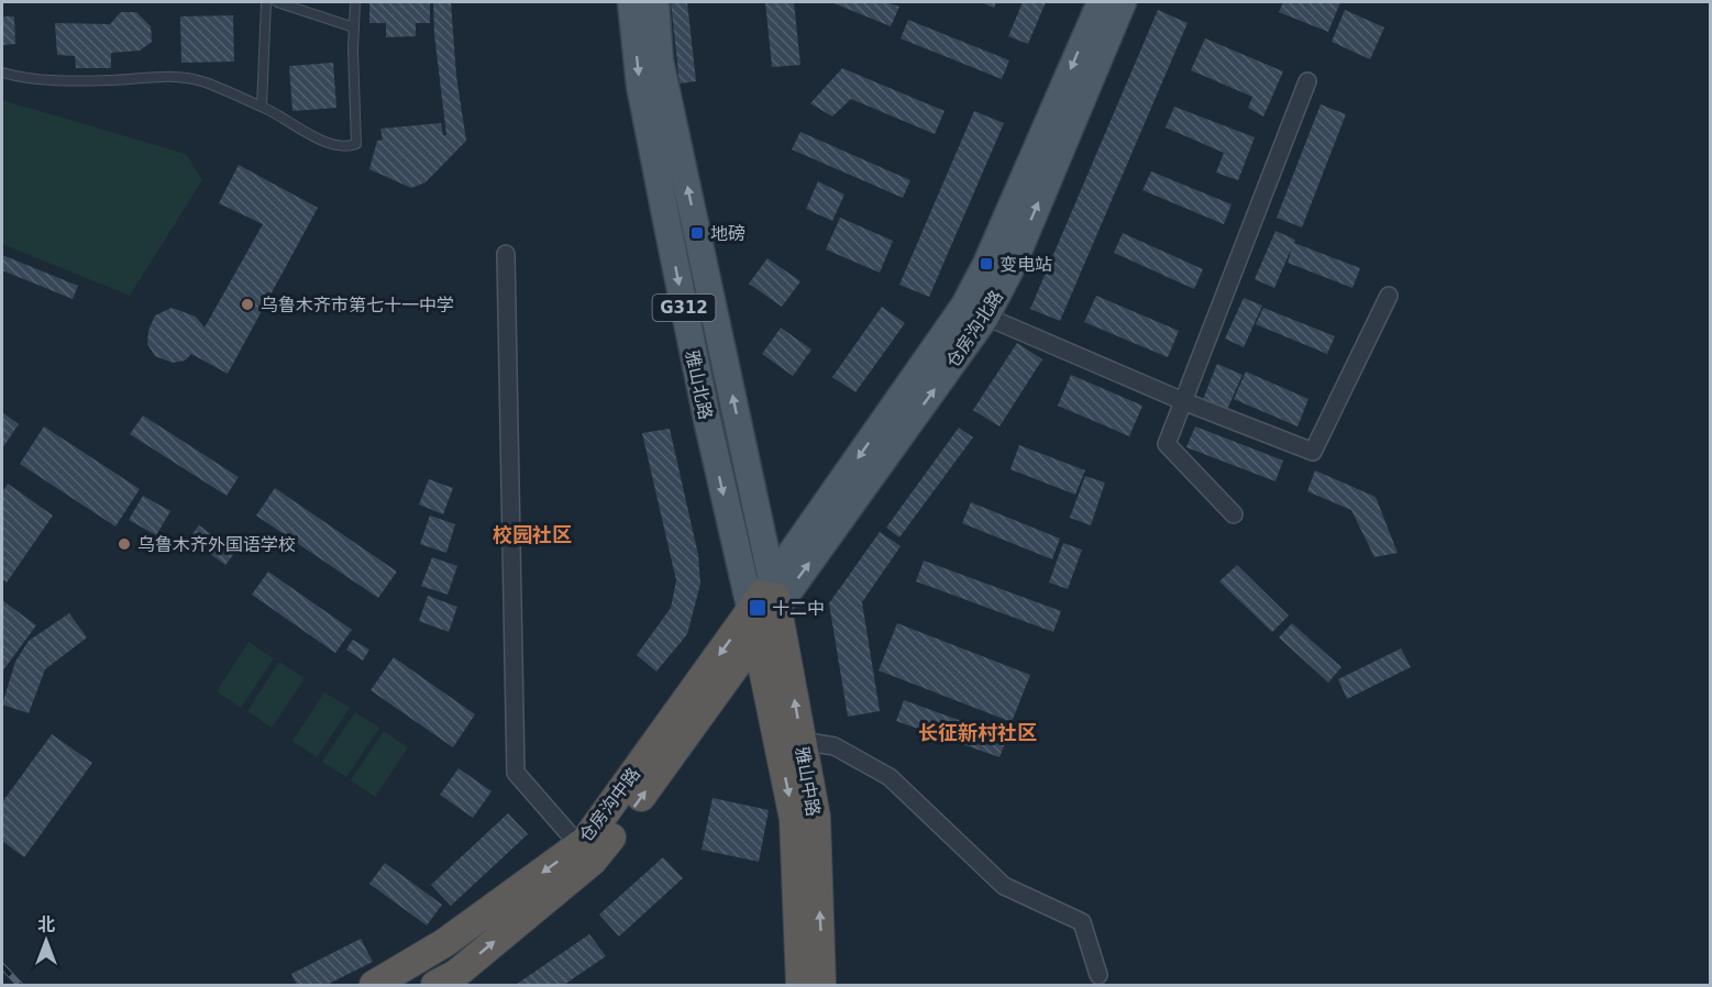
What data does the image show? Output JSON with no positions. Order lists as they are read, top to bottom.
{
  "streets": {
    "highway": ["G312", "雅山中路", "仓房沟中路"],
    "main road": ["仓房沟北路", "雅山北路"]
  },
  "crossings": [
    ["仓房沟北路", "雅山北路"],
    ["仓房沟北路", "雅山中路"],
    ["仓房沟北路", "仓房沟中路"],
    ["雅山北路", "雅山中路"],
    ["雅山北路", "仓房沟中路"],
    ["雅山中路", "仓房沟中路"]
  ],
  "districts": ["校园社区", "长征新村社区"],
  "places": {
    "transit": ["地磅", "变电站", "十二中"],
    "other": ["乌鲁木齐市第七十一中学", "乌鲁木齐外国语学校"]
  },
  "north": "top"
}
